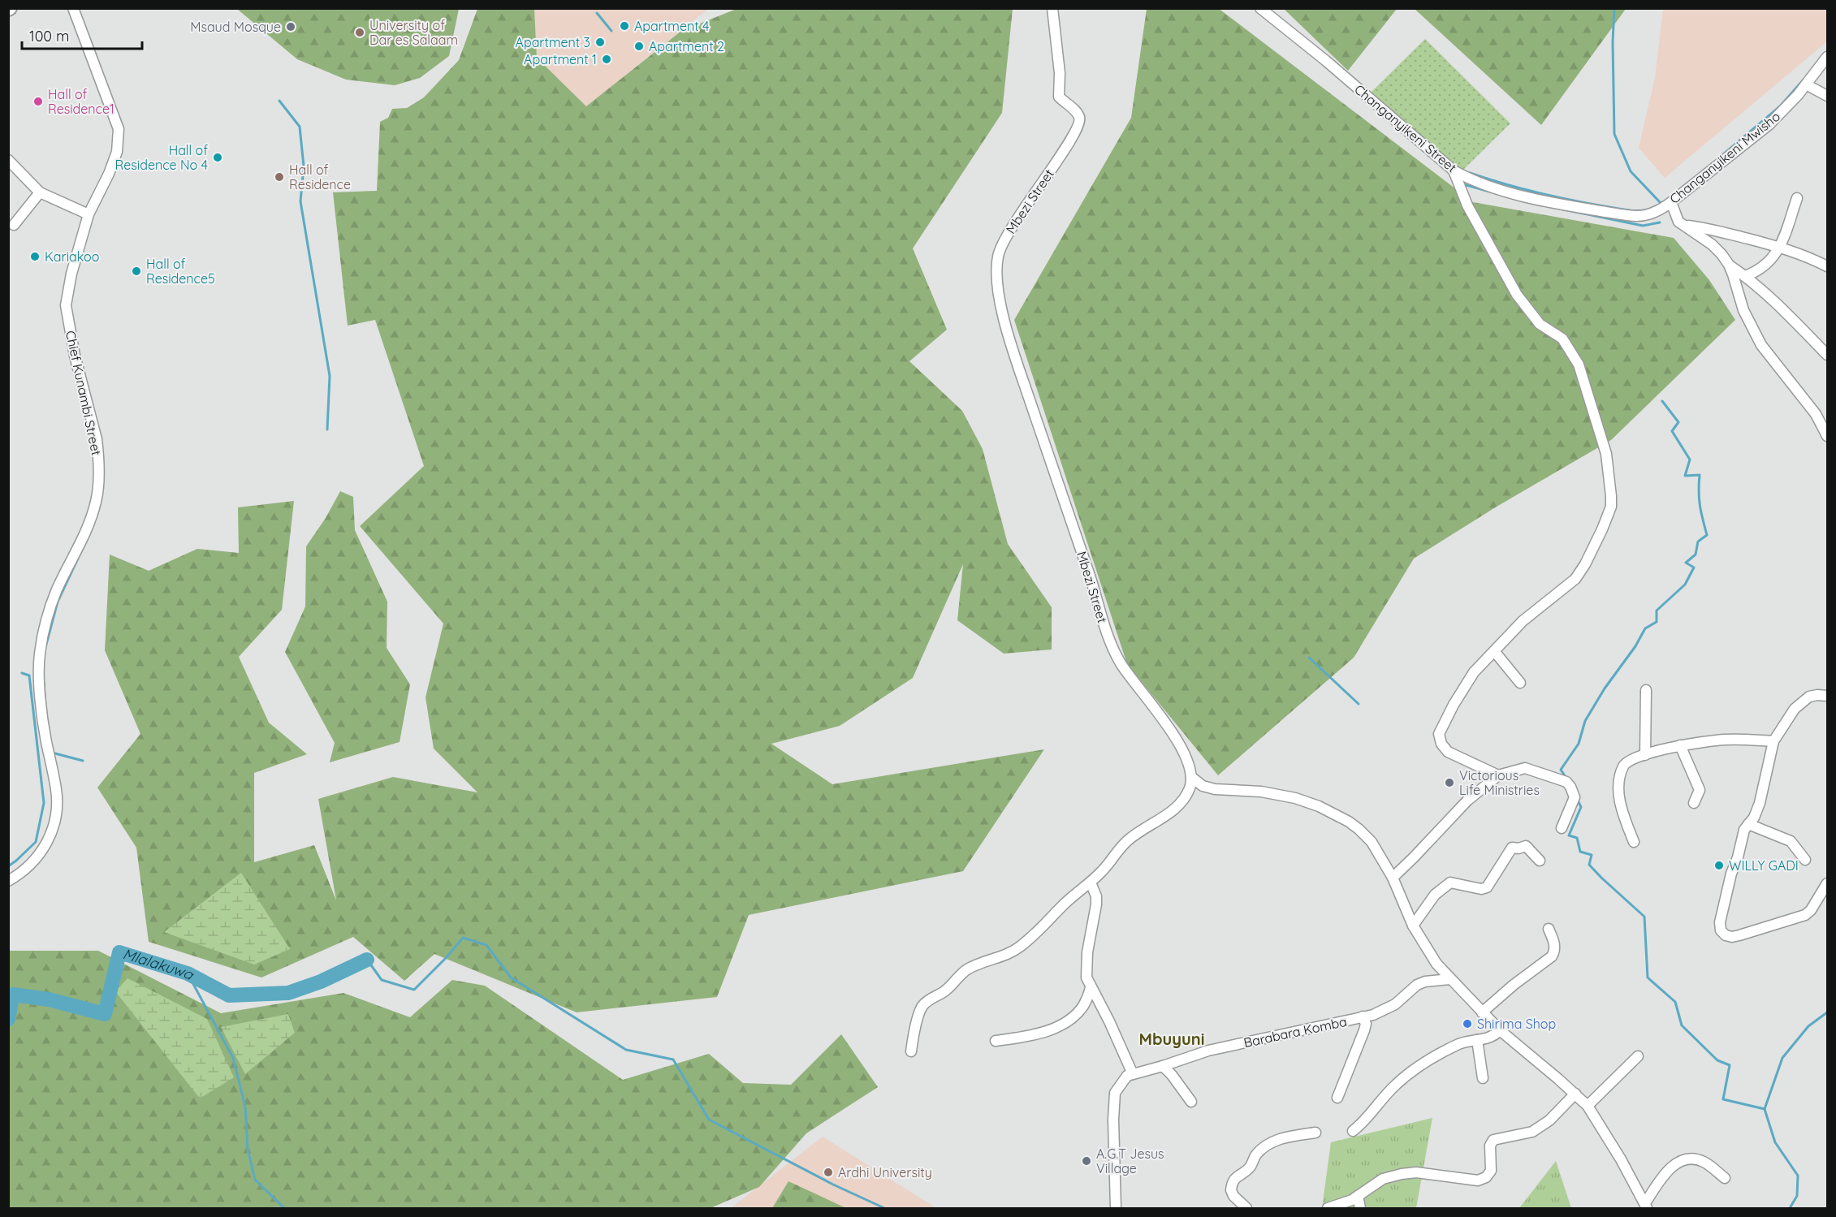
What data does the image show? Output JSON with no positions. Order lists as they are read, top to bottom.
{
  "streets": {
    "street": [
      "Changanyikeni Street",
      "Changanyikeni Mwisho",
      "Mbezi Street",
      "Chief Kunambi Street",
      "Barabara Komba"
    ]
  },
  "crossings": [
    ["Changanyikeni Street", "Changanyikeni Mwisho"]
  ],
  "districts": ["Mbuyuni"],
  "water": ["Mlalakuwa"],
  "places": [
    "Apartment 4",
    "Msaud Mosque",
    "University of Dar es Salaam",
    "Apartment 3",
    "Apartment 2",
    "Apartment 1",
    "Hall of Residence1",
    "Hall of Residence No 4",
    "Hall of Residence",
    "Kariakoo",
    "Hall of Residence5",
    "Victorious Life Ministries",
    "WILLY GADI",
    "Shirima Shop",
    "A.G.T Jesus Village",
    "Ardhi University"
  ],
  "scale_bar": "100 m"
}
